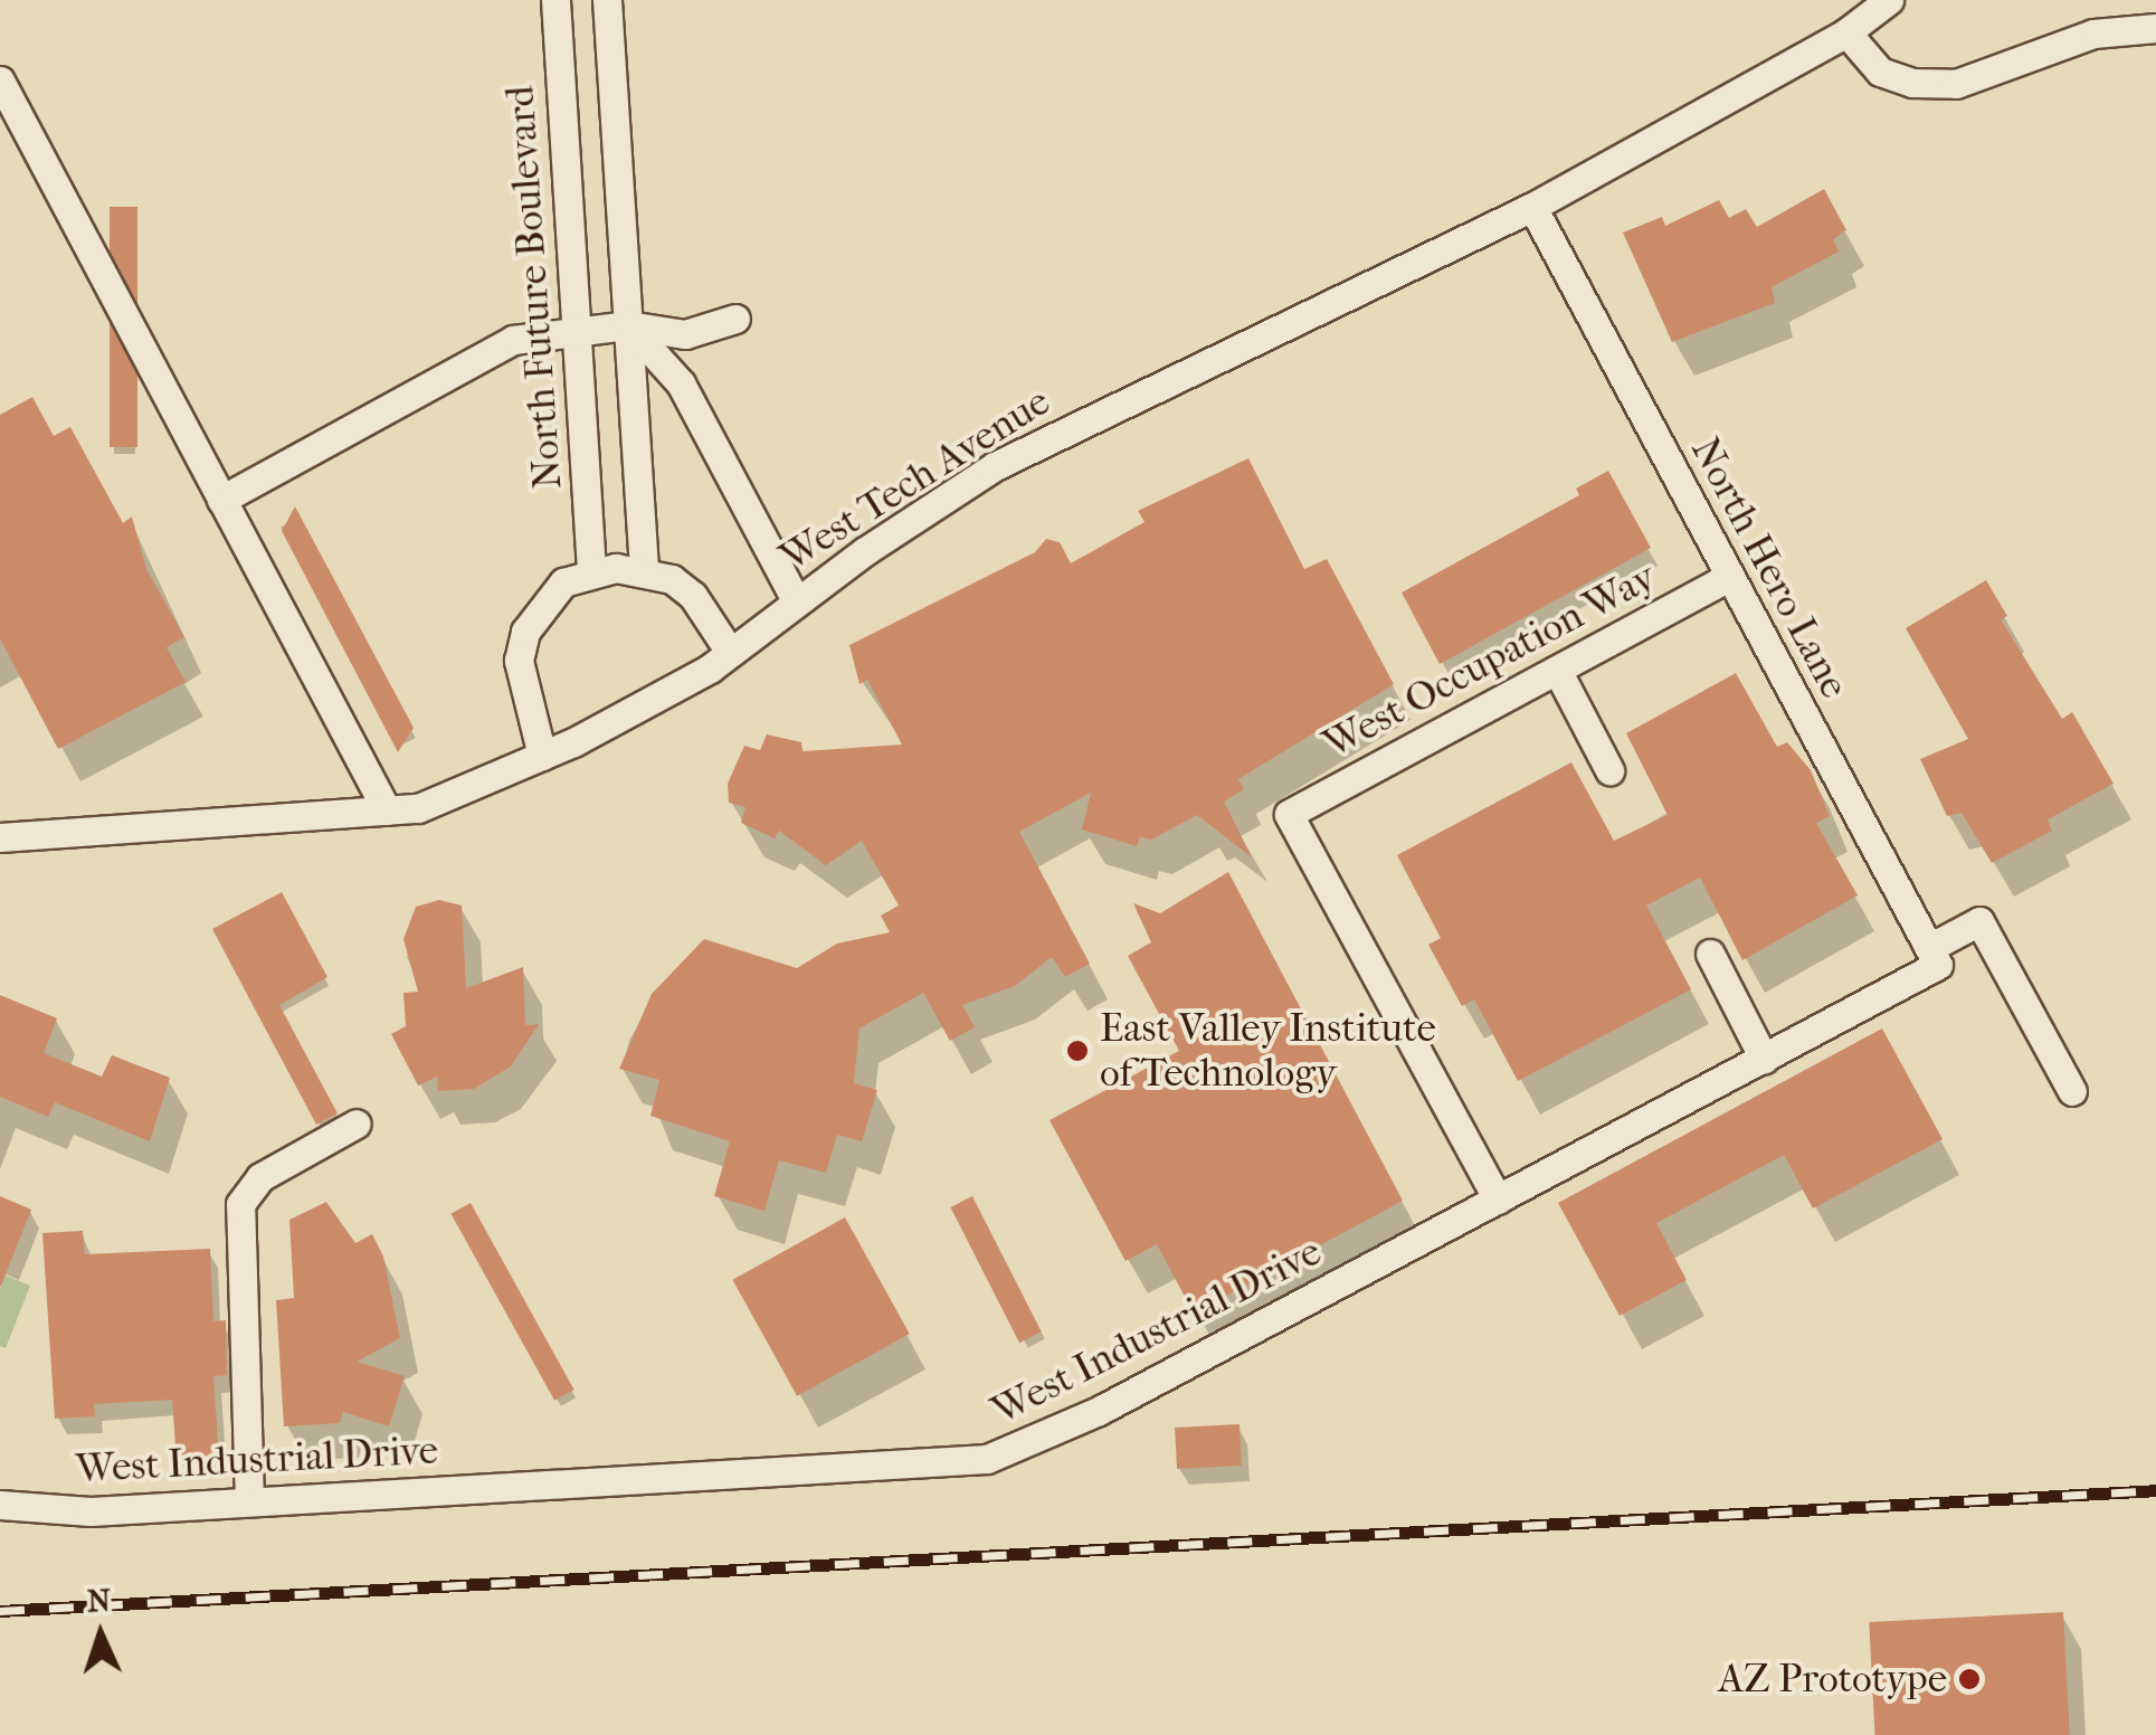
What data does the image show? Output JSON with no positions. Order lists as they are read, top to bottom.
{
  "streets": {
    "lane": [
      "North Future Boulevard",
      "West Tech Avenue",
      "North Hero Lane",
      "West Occupation Way",
      "West Industrial Drive"
    ]
  },
  "crossings": [
    ["West Tech Avenue", "North Hero Lane"],
    ["North Hero Lane", "West Occupation Way"],
    ["North Hero Lane", "West Industrial Drive"],
    ["West Occupation Way", "West Industrial Drive"]
  ],
  "places": ["East Valley Institute of Technology", "AZ Prototype"],
  "north": "top"
}
